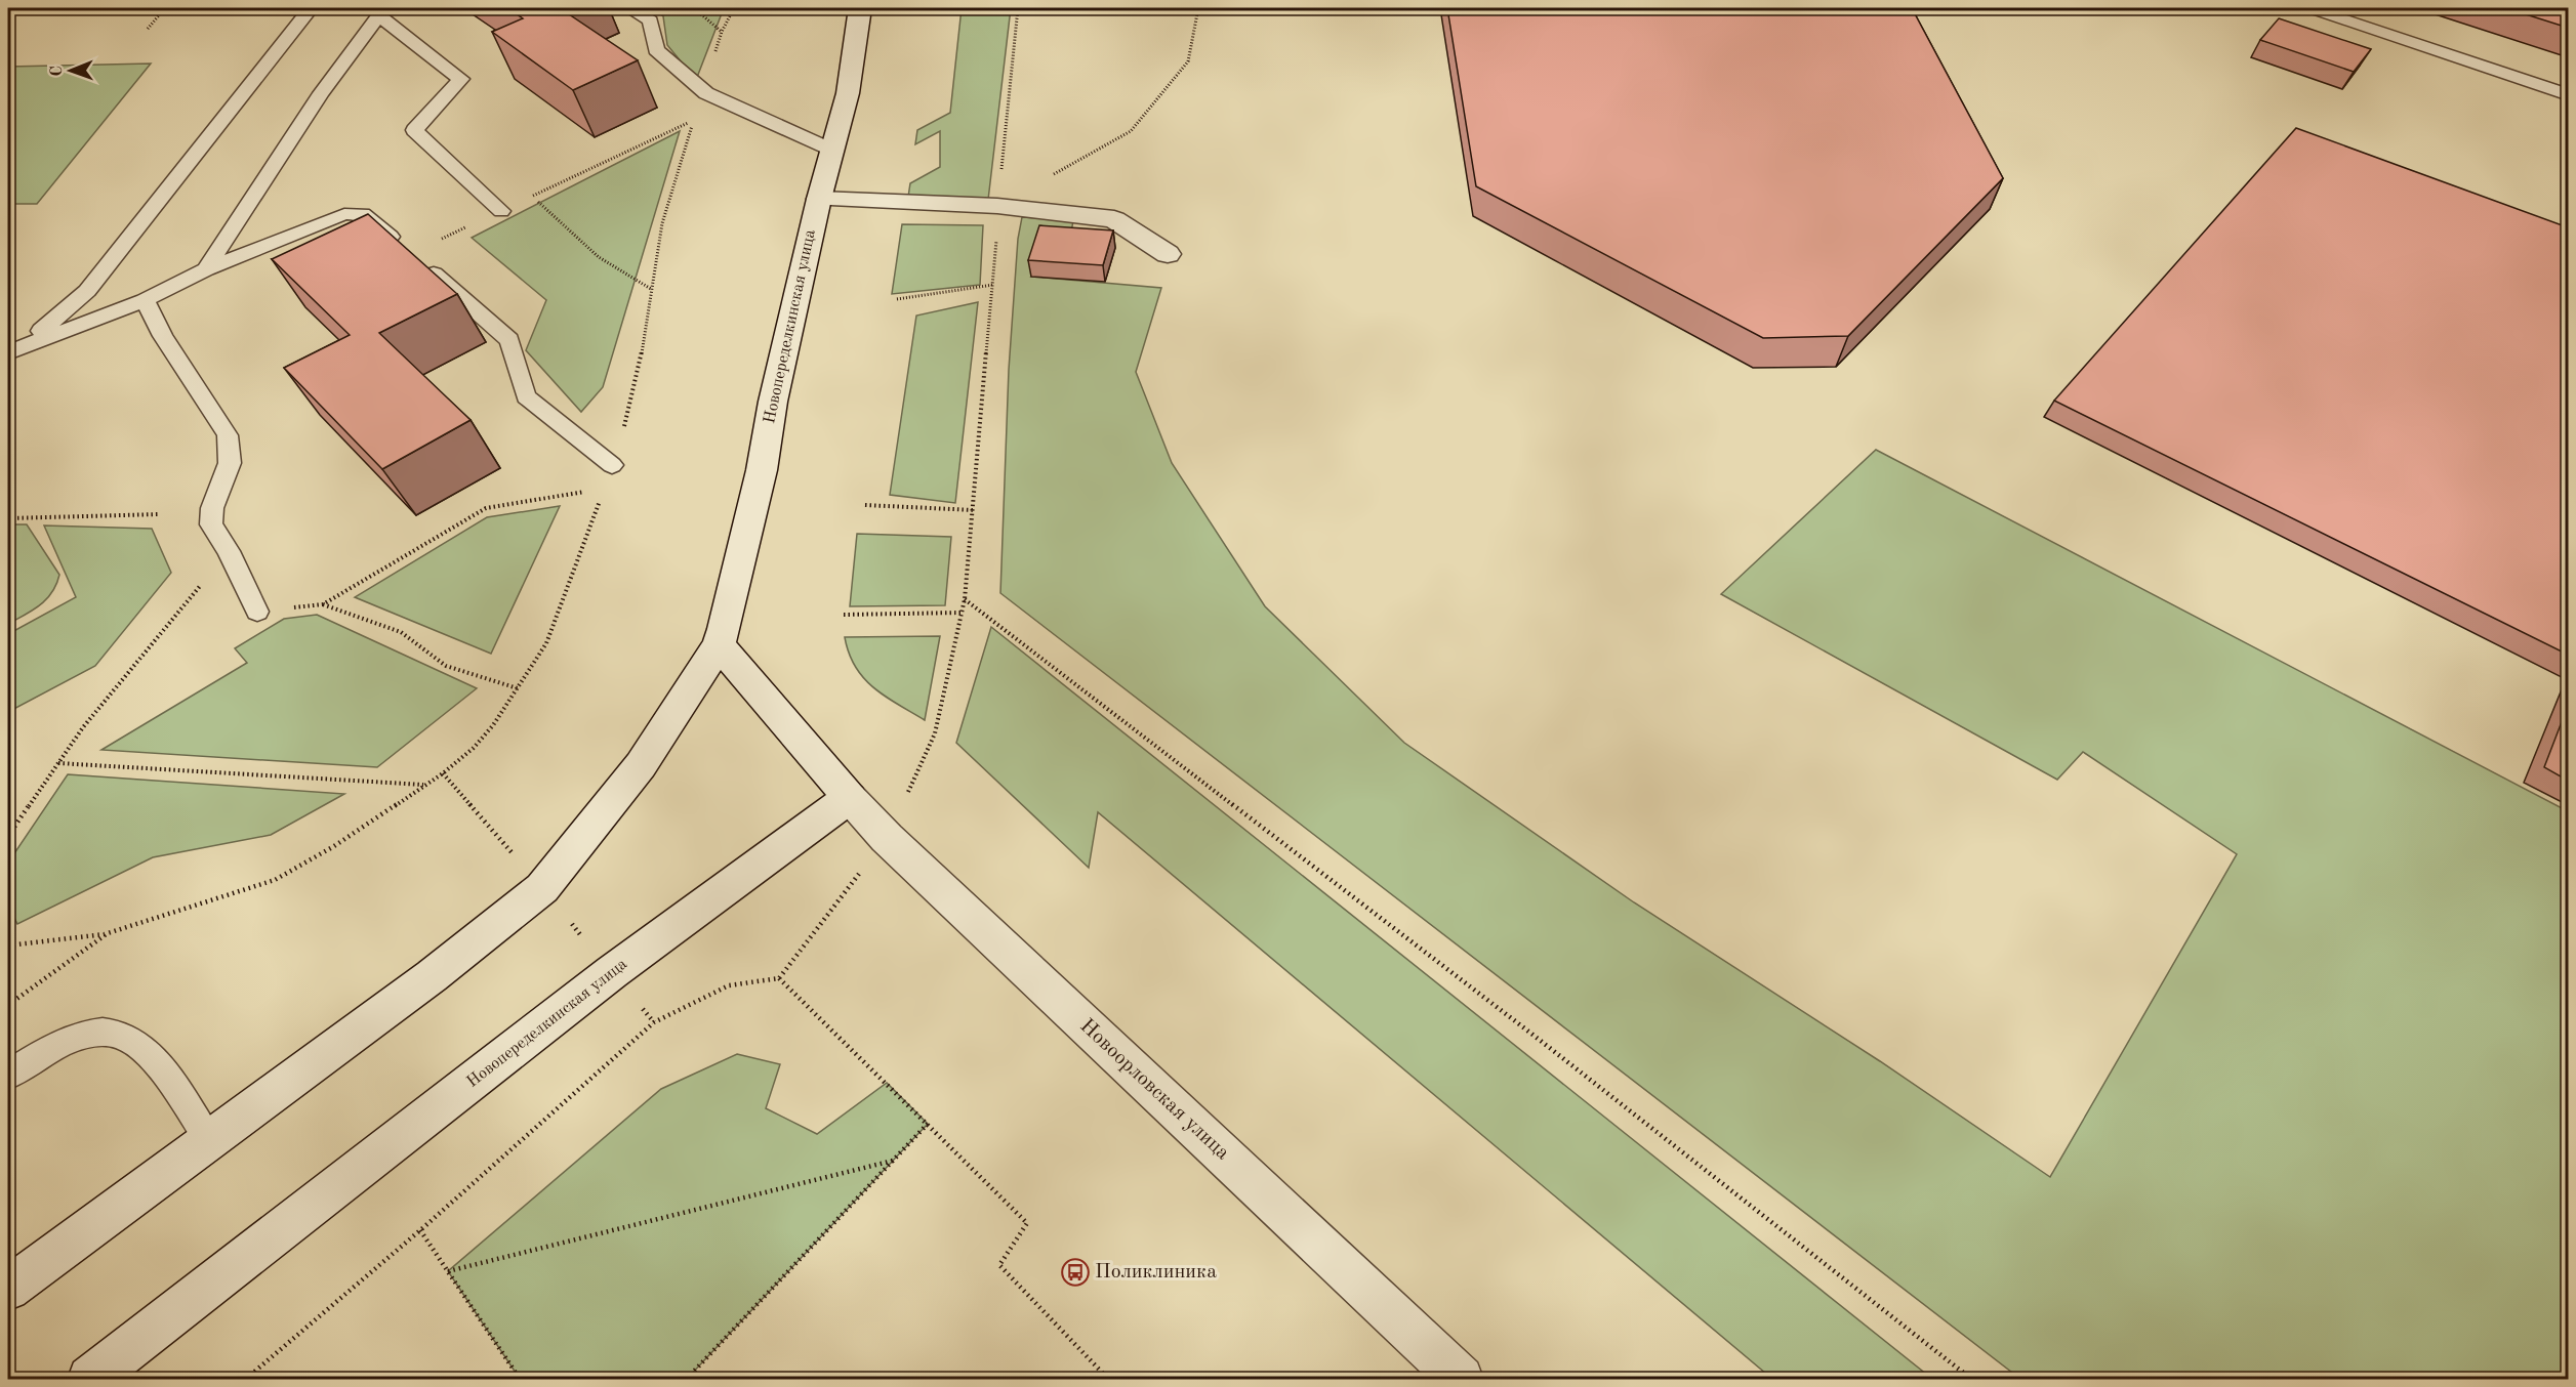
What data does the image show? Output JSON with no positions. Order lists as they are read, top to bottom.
{
  "streets": {
    "main road": ["Новопеределкинская улица", "Новоорловская улица"]
  },
  "crossings": [
    ["Новопеределкинская улица", "Новоорловская улица"]
  ],
  "places": {
    "bus stop": ["Поликлиника"]
  },
  "north": "left"
}
